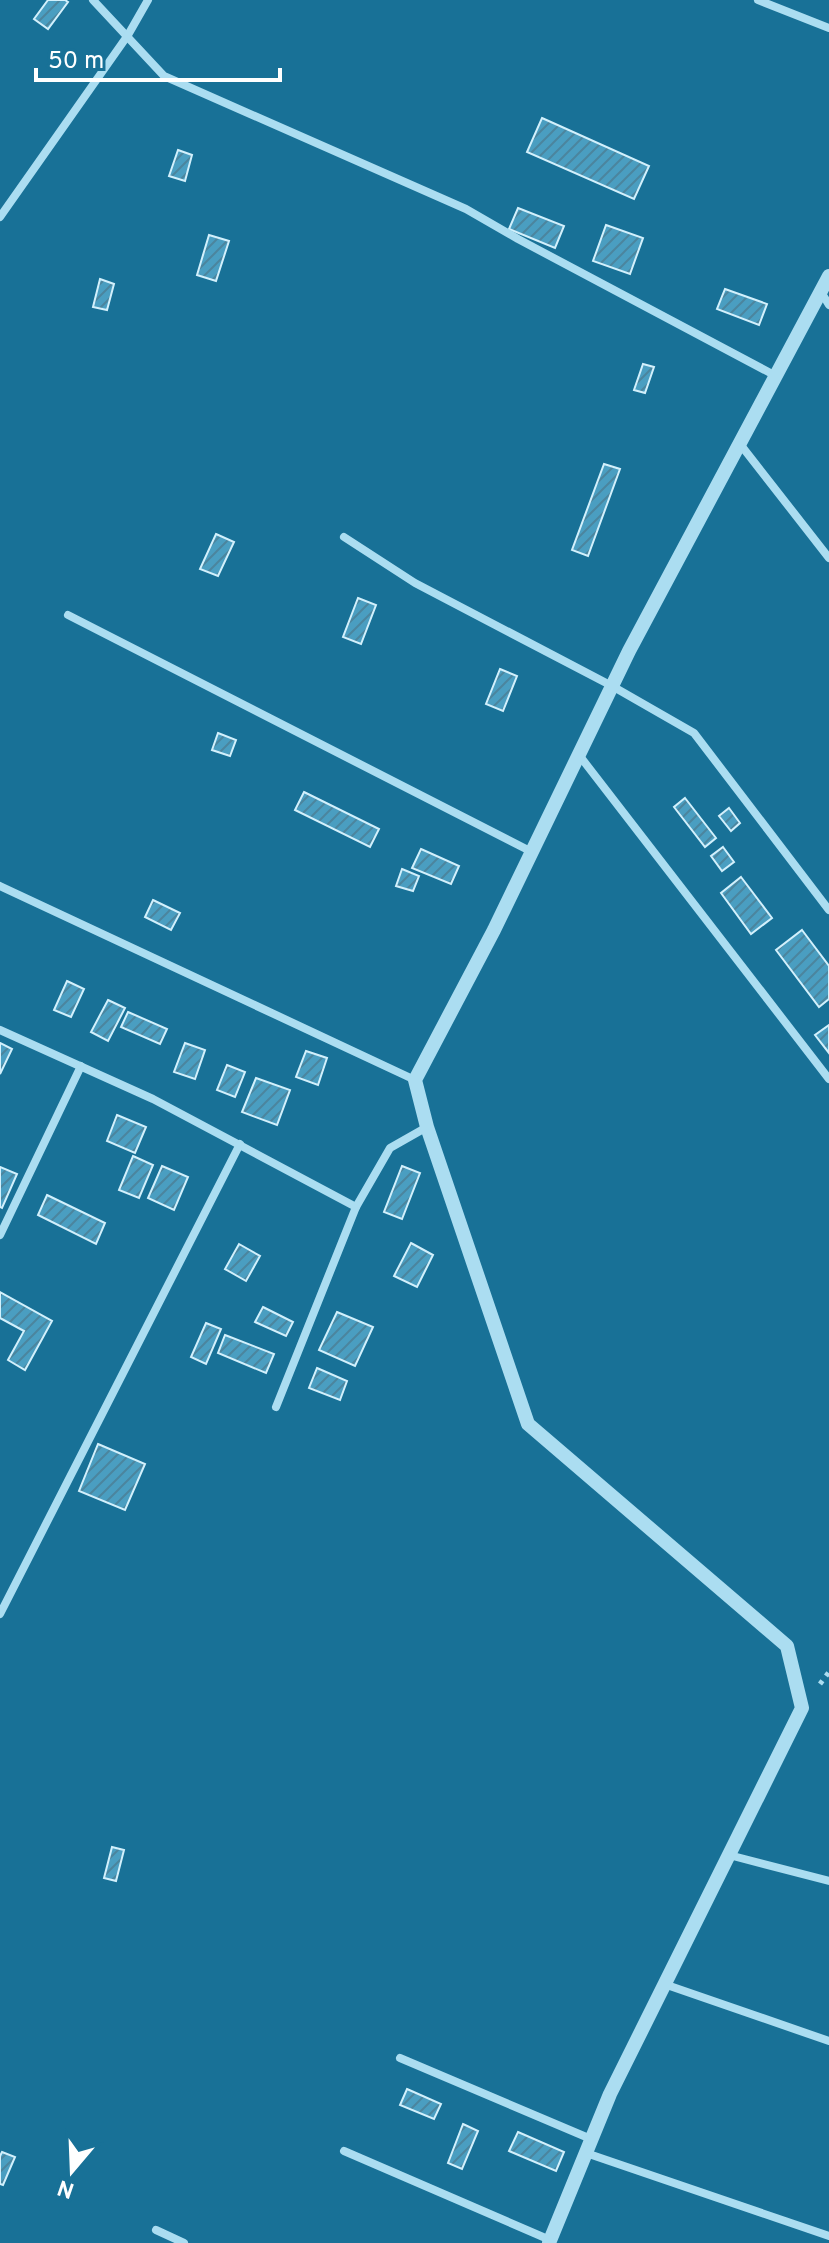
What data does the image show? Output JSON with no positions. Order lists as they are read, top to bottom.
{
  "scale_bar": "50 m",
  "north": "bottom"
}
